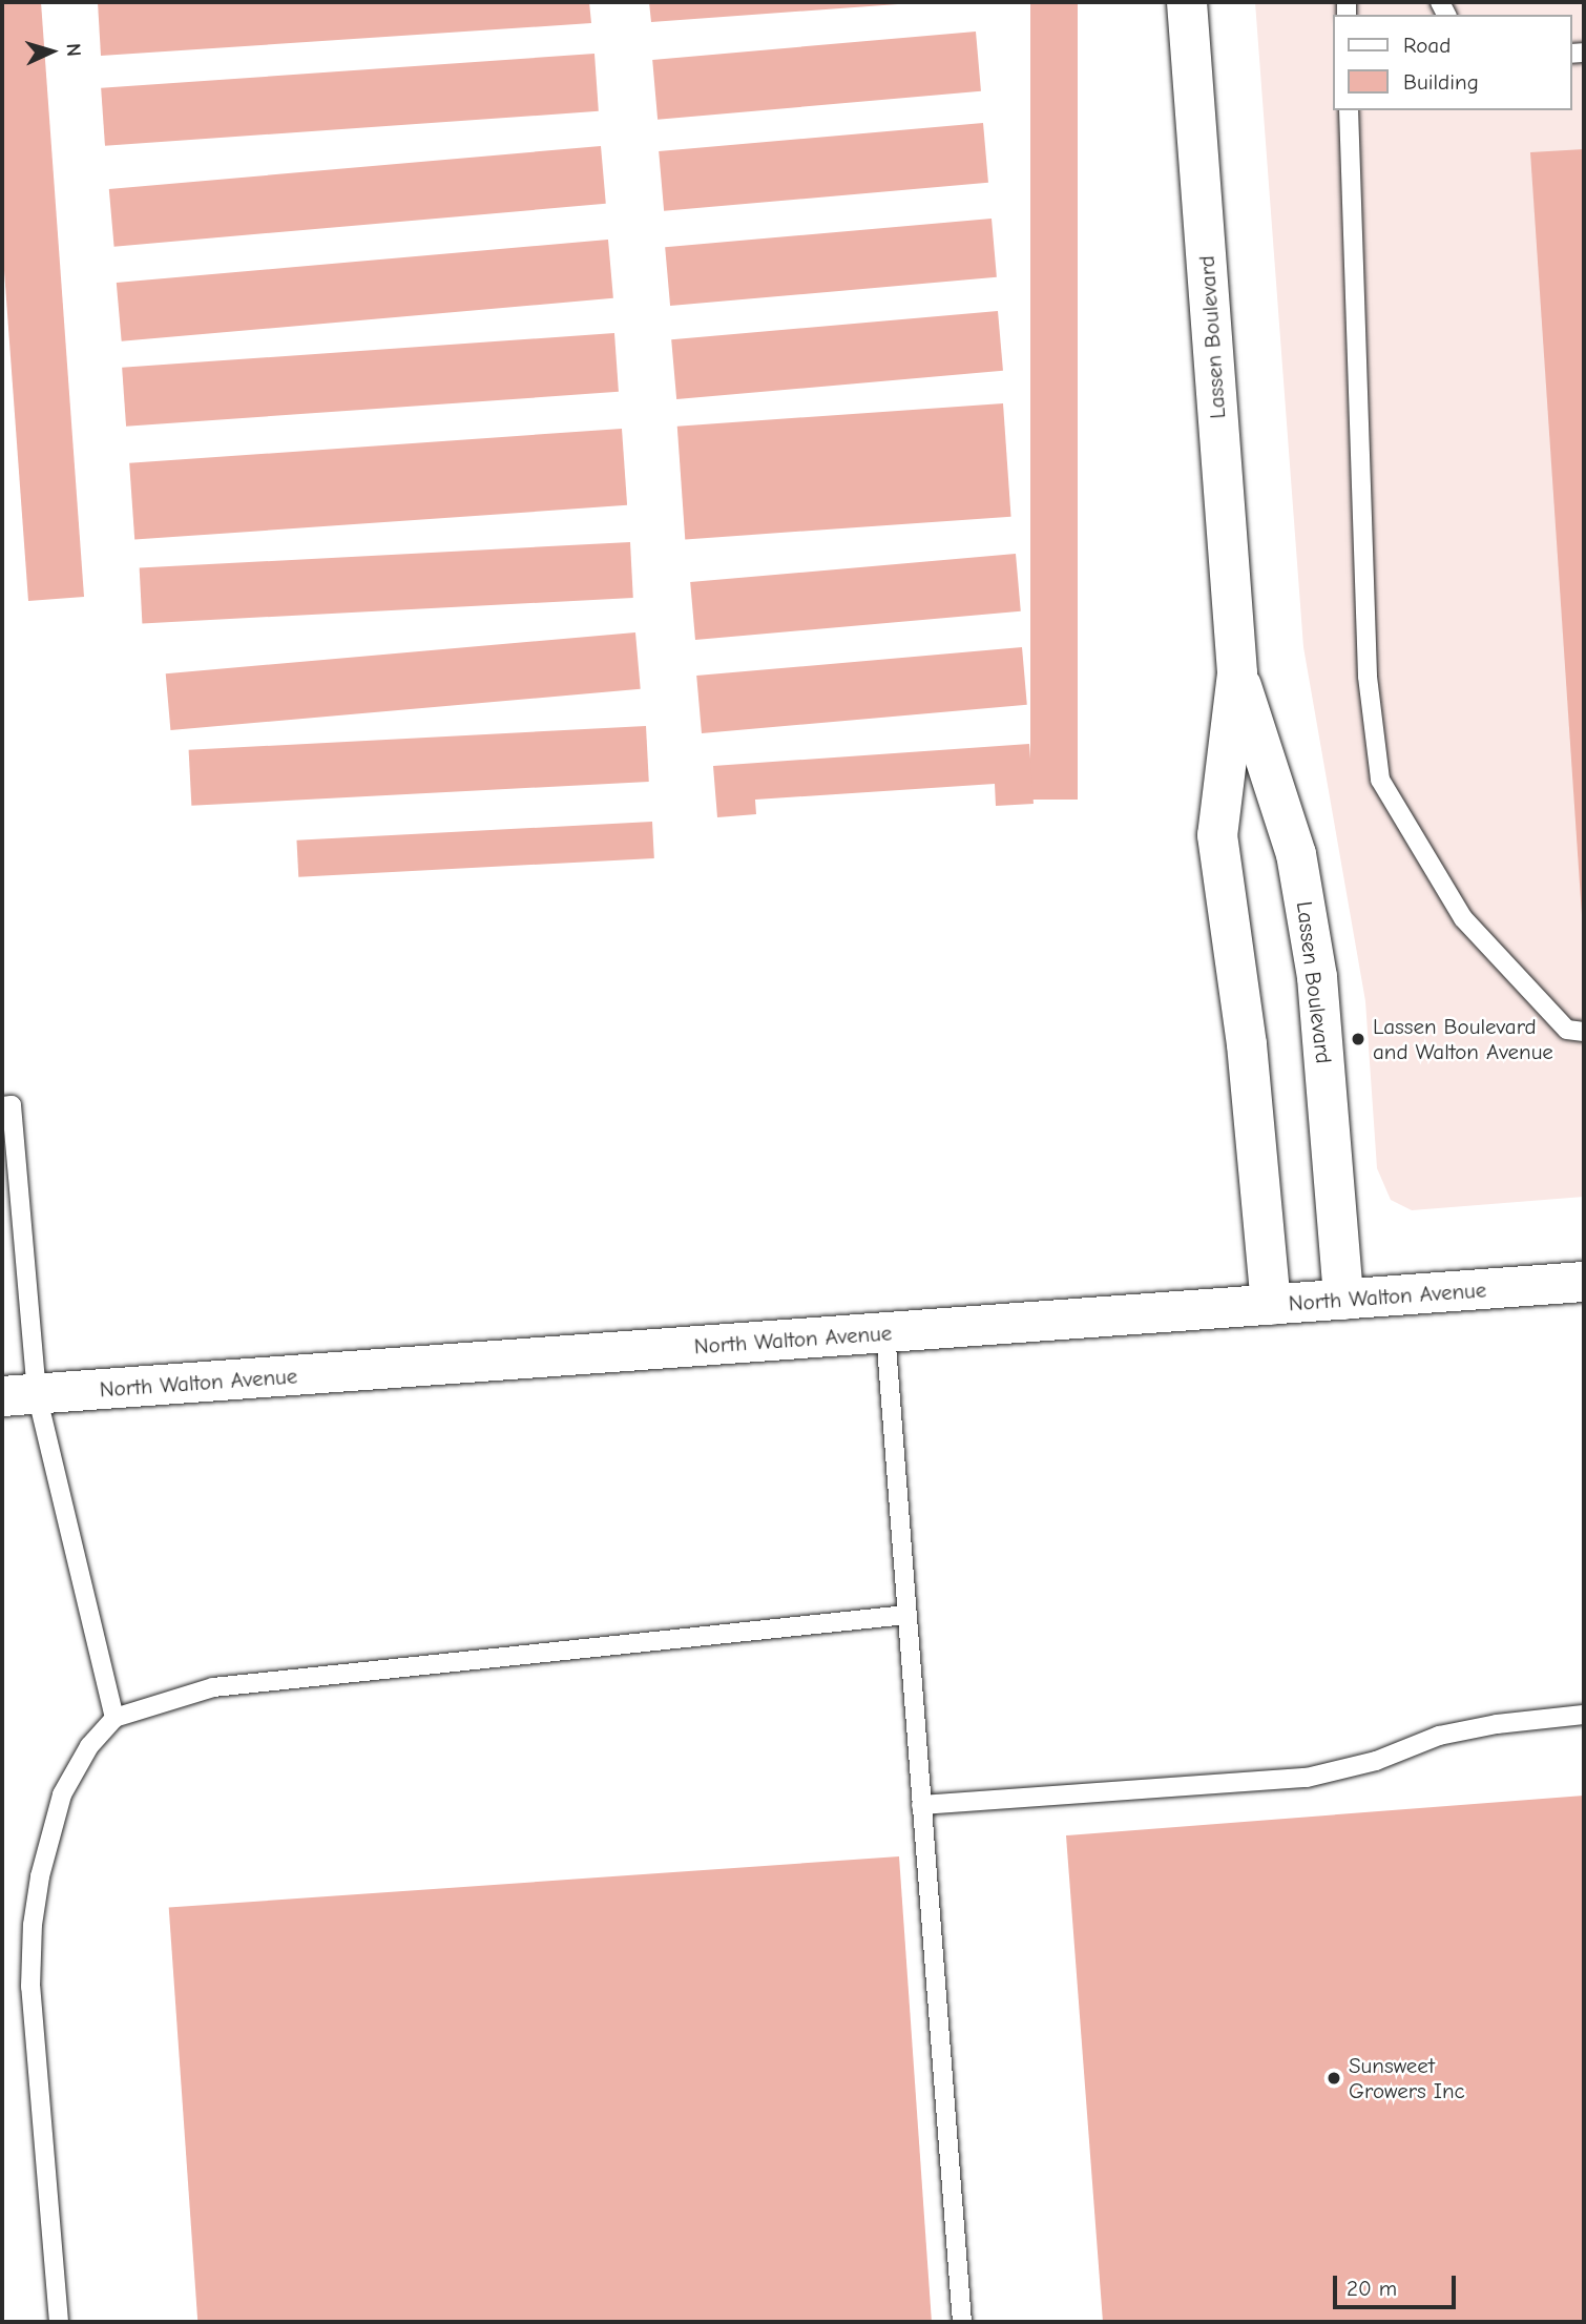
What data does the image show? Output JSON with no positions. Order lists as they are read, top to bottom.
{
  "streets": {
    "street": ["Lassen Boulevard", "North Walton Avenue"]
  },
  "crossings": [
    ["Lassen Boulevard", "North Walton Avenue"]
  ],
  "places": ["Lassen Boulevard and Walton Avenue", "Sunsweet Growers Inc"],
  "legend": ["Road", "Building"],
  "scale_bar": "20 m",
  "north": "right"
}
